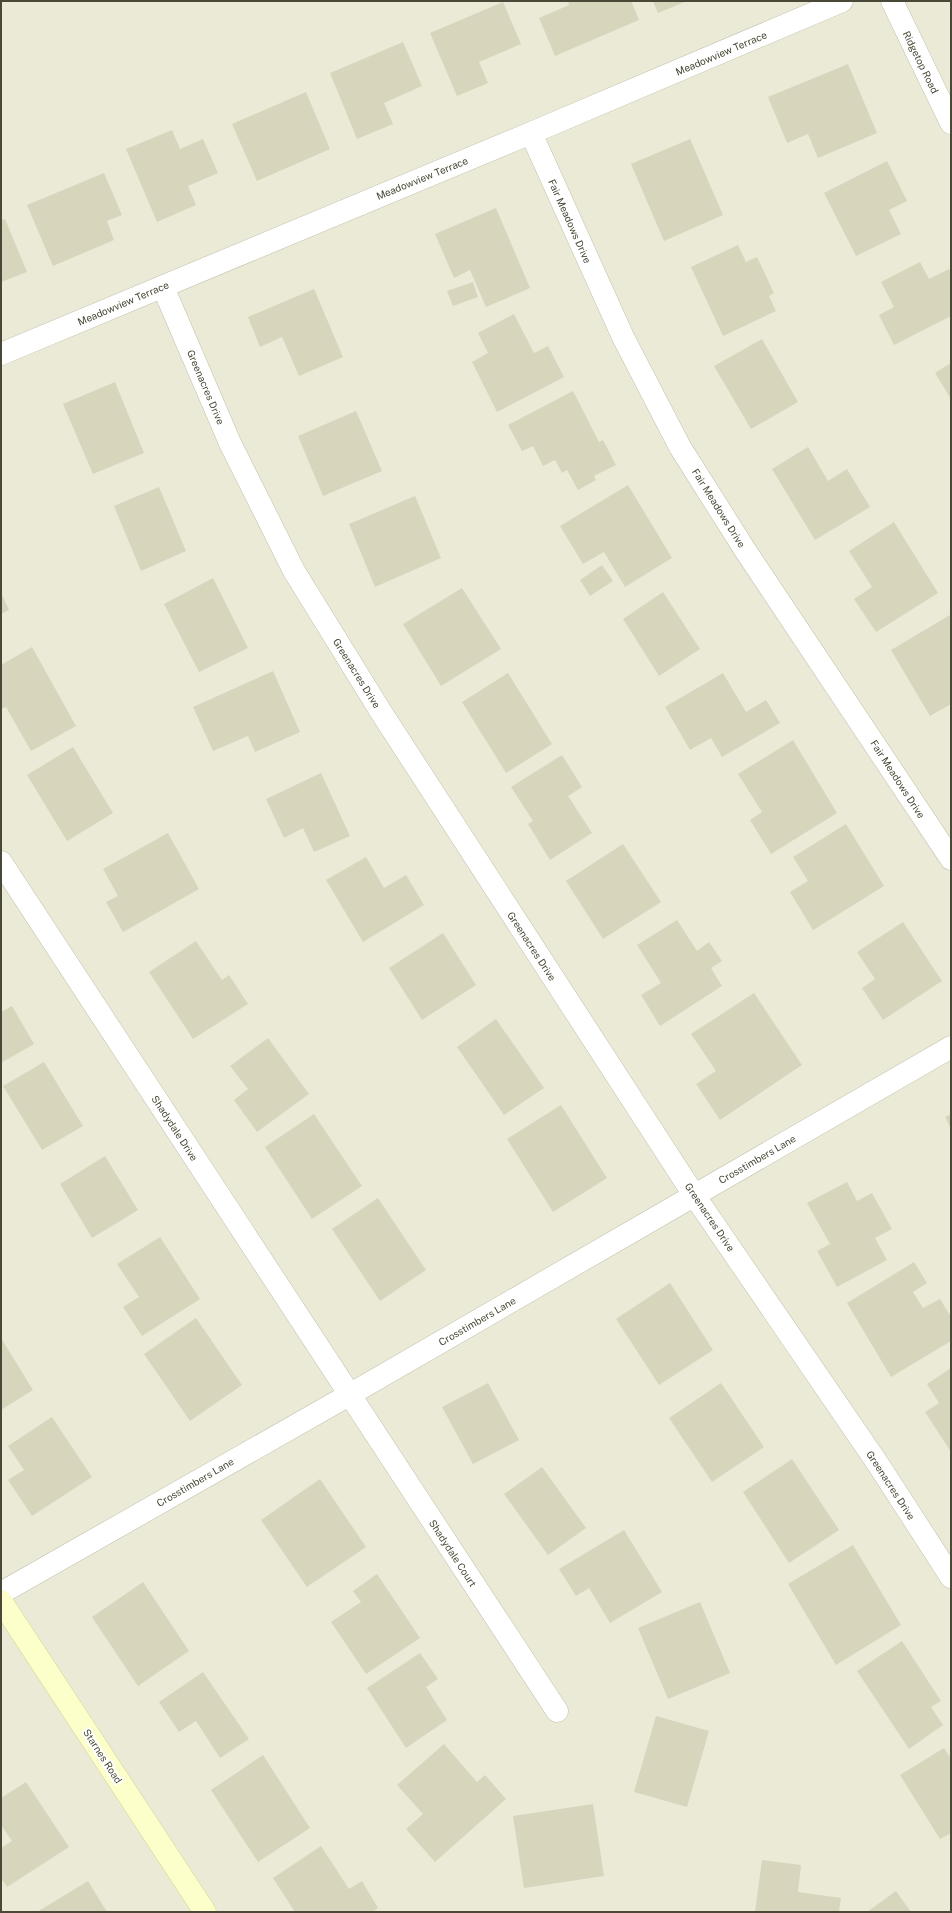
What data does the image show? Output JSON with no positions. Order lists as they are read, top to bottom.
{
  "streets": {
    "main road": ["Starnes Road"],
    "street": [
      "Meadowview Terrace",
      "Ridgetop Road",
      "Fair Meadows Drive",
      "Greenacres Drive",
      "Shadydale Drive",
      "Crosstimbers Lane",
      "Shadydale Court"
    ]
  },
  "crossings": [
    ["Meadowview Terrace", "Fair Meadows Drive"],
    ["Meadowview Terrace", "Greenacres Drive"],
    ["Greenacres Drive", "Crosstimbers Lane"],
    ["Shadydale Drive", "Crosstimbers Lane"],
    ["Shadydale Drive", "Shadydale Court"],
    ["Crosstimbers Lane", "Shadydale Court"]
  ]
}
